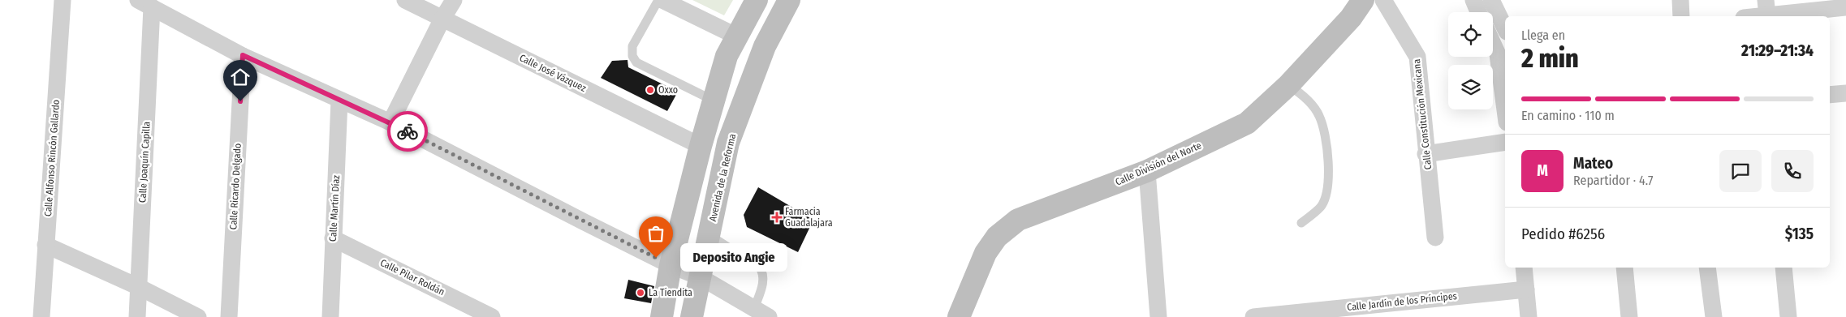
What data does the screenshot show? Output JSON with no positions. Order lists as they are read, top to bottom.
{
  "streets": {
    "main road": ["Calle División del Norte", "Avenida de la Reforma"],
    "street": [
      "Calle José Vázquez",
      "Calle Constitución Mexicana",
      "Calle Alfonso Rincón Gallardo",
      "Calle Joaquín Capilla",
      "Calle Ricardo Delgado",
      "Calle Martín Díaz",
      "Calle Pilar Roldán",
      "Calle Jardín de los Príncipes"
    ]
  },
  "crossings": [
    ["Calle Martín Díaz", "Calle Pilar Roldán"]
  ],
  "places": {
    "other": ["Oxxo", "Deposito Angie", "La Tiendita"],
    "health": ["Farmacia Guadalajara"]
  },
  "page": {
    "heading": ["2 min", "Llega en", "21:29–21:34"],
    "panel": [
      "Mateo",
      "Repartidor · 4.7",
      "Pedido #6256",
      "$135"
    ],
    "bar": "En camino · 110 m",
    "round": "M",
    "bubble": "Deposito Angie"
  }
}
